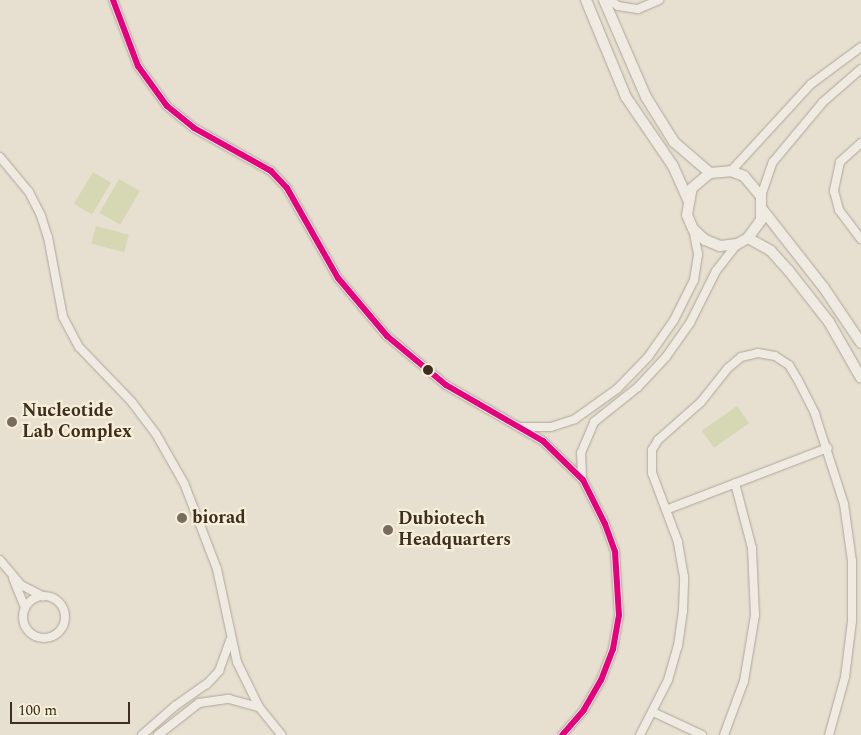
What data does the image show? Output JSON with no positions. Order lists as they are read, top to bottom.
{
  "places": ["Nucleotide Lab Complex", "biorad", "Dubiotech Headquarters"],
  "scale_bar": "100 m"
}
